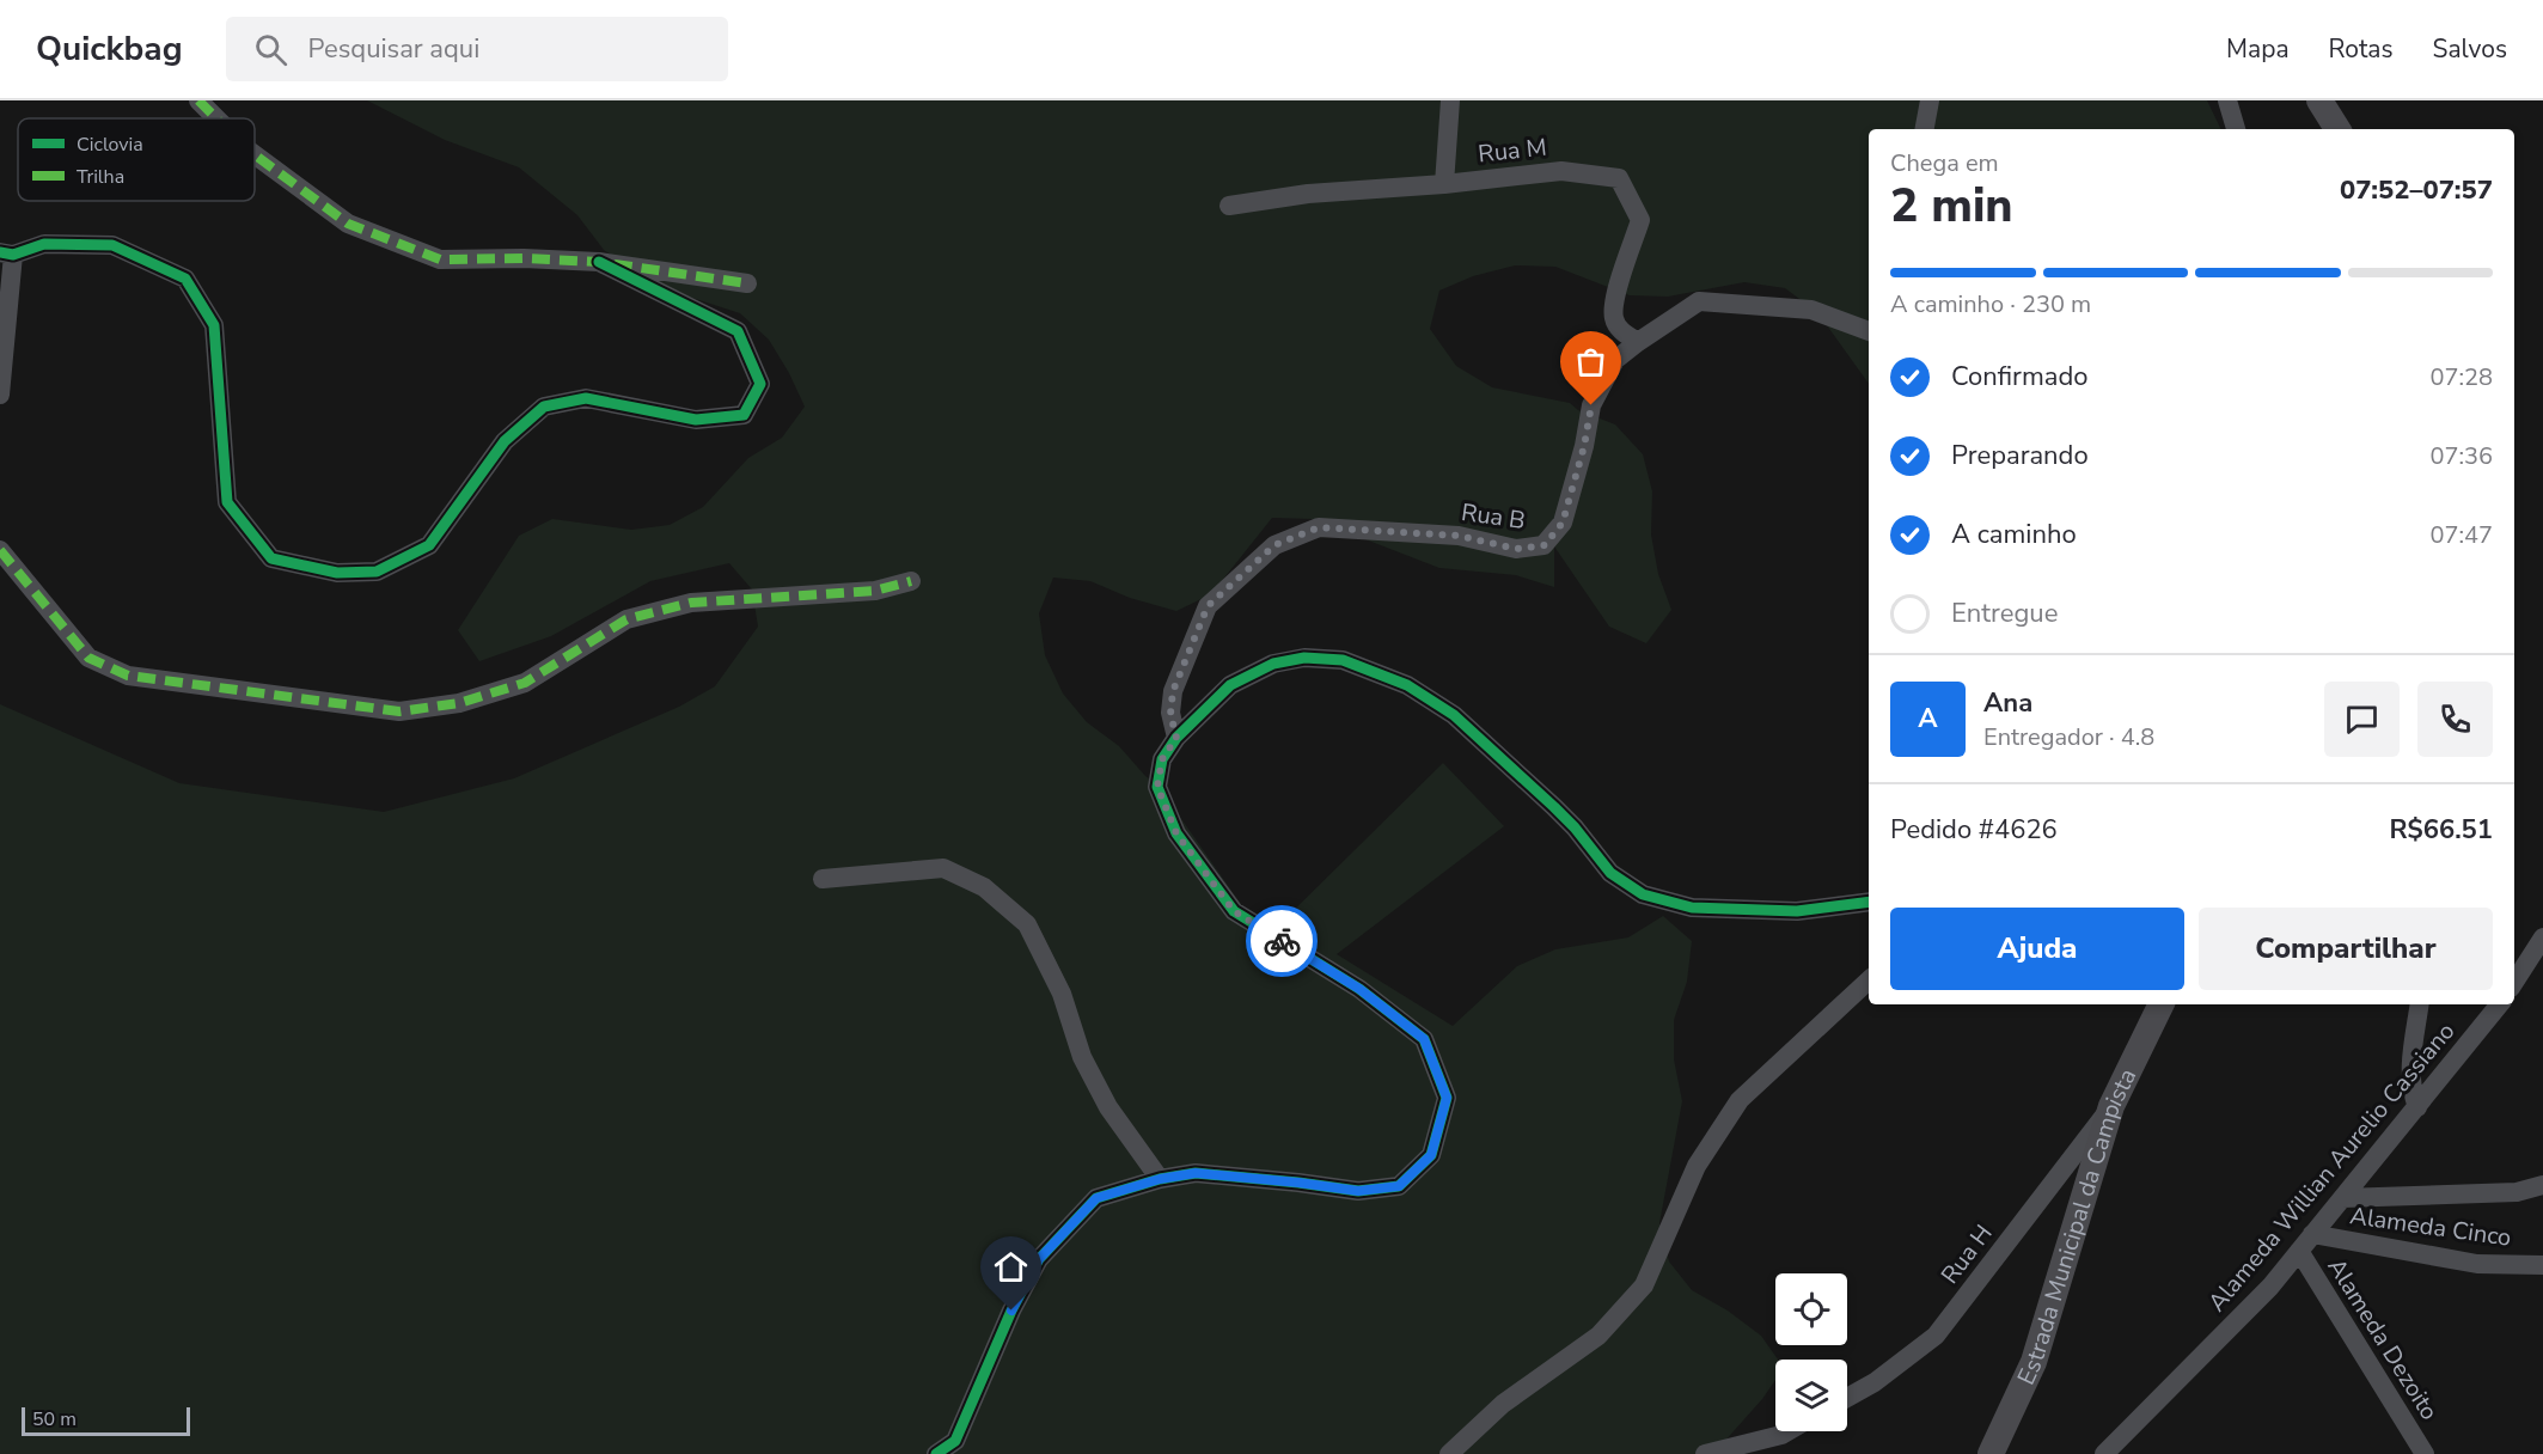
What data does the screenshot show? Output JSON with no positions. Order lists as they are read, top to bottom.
{
  "streets": {
    "main road": ["Estrada Municipal da Campista"],
    "street": [
      "Rua M",
      "Rua B",
      "Alameda Willian Aurelio Cassiano",
      "Alameda Cinco",
      "Rua H",
      "Alameda Dezoito"
    ]
  },
  "crossings": [
    ["Rua M", "Rua B"],
    ["Alameda Willian Aurelio Cassiano", "Alameda Cinco"],
    ["Alameda Willian Aurelio Cassiano", "Alameda Dezoito"],
    ["Estrada Municipal da Campista", "Rua H"]
  ],
  "legend": ["Ciclovia", "Trilha"],
  "scale_bar": "50 m",
  "page": {
    "header": "Quickbag",
    "search": "Pesquisar aqui",
    "nav": ["Mapa", "Rotas", "Salvos"],
    "heading": ["2 min", "Chega em", "07:52–07:57"],
    "panel": [
      "Ana",
      "Entregador · 4.8",
      "Pedido #4626",
      "R$66.51"
    ],
    "bar": "A caminho · 230 m",
    "list": [
      ["Confirmado", "07:28"],
      ["Preparando", "07:36"],
      ["A caminho", "07:47"],
      "Entregue"
    ],
    "round": "A",
    "buttons": ["Ajuda", "Compartilhar"],
    "scale": "50 m"
  }
}
